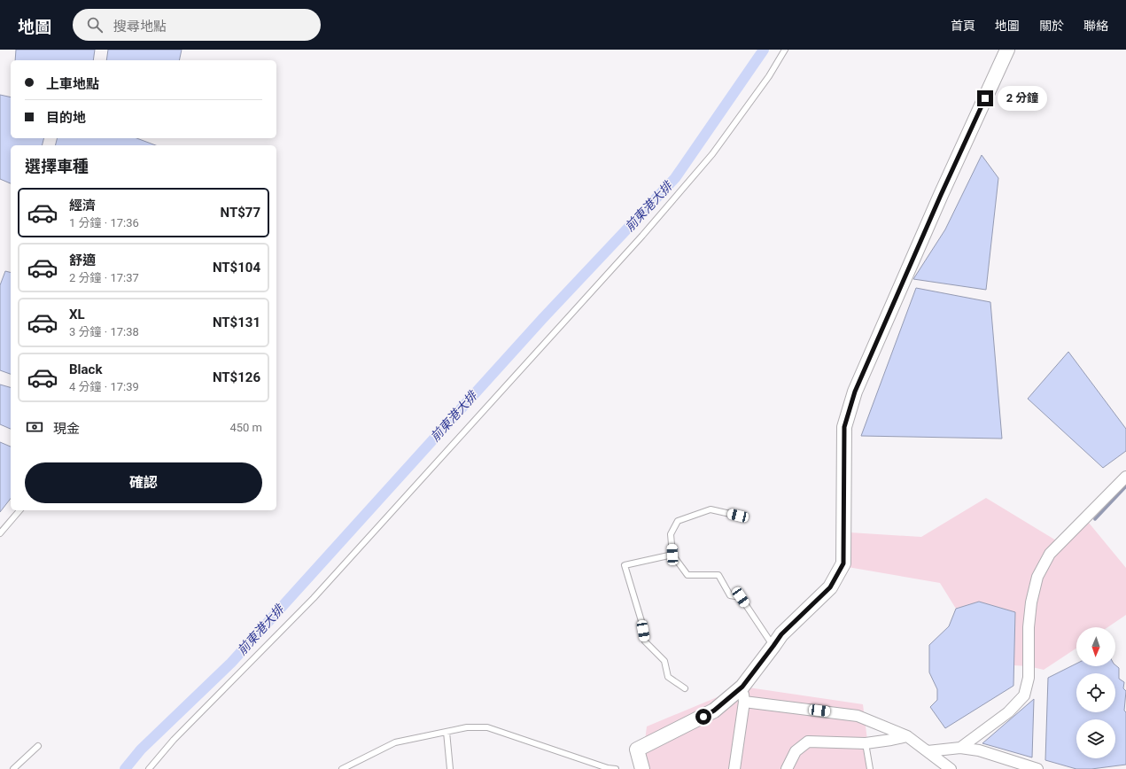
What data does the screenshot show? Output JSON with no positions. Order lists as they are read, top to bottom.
{
  "water": ["前東港大排"],
  "north": "bottom",
  "page": {
    "header": "地圖",
    "search": "搜尋地點",
    "nav": [
      "首頁",
      "地圖",
      "關於",
      "聯絡"
    ],
    "banner": ["上車地點", "目的地"],
    "bubble": "2 分鐘",
    "heading": "選擇車種",
    "list": [
      {
        "name": "經濟",
        "note": "1 分鐘 · 17:36",
        "value": "NT$77"
      },
      {
        "name": "舒適",
        "note": "2 分鐘 · 17:37",
        "value": "NT$104"
      },
      {
        "name": "XL",
        "note": "3 分鐘 · 17:38",
        "value": "NT$131"
      },
      {
        "name": "Black",
        "note": "4 分鐘 · 17:39",
        "value": "NT$126"
      }
    ],
    "pay": ["現金", "450 m"],
    "buttons": "確認"
  }
}
